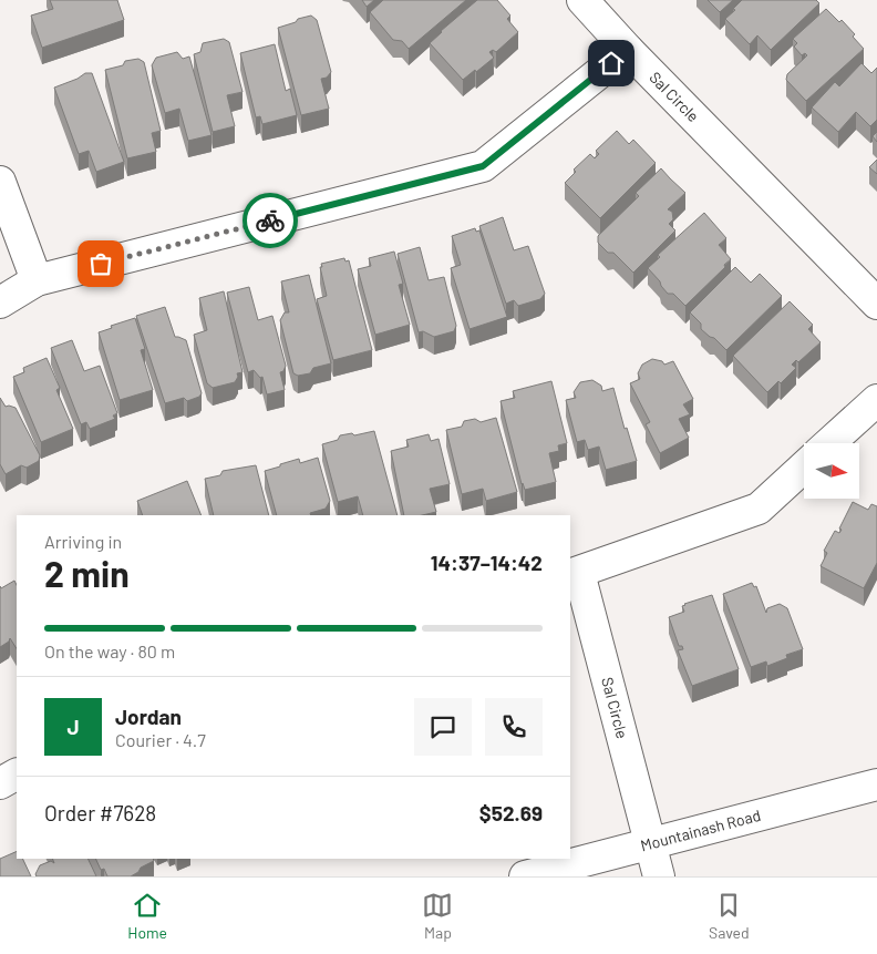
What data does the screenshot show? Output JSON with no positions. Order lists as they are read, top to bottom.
{
  "streets": {
    "street": ["Sal Circle", "Mountainash Road"]
  },
  "crossings": [
    ["Sal Circle", "Mountainash Road"]
  ],
  "north": "right",
  "page": {
    "heading": ["2 min", "Arriving in", "14:37–14:42"],
    "panel": [
      "Jordan",
      "Courier · 4.7",
      "Order #7628",
      "$52.69"
    ],
    "bar": "On the way · 80 m",
    "round": "J",
    "tabs": ["Home", "Map", "Saved"]
  }
}
